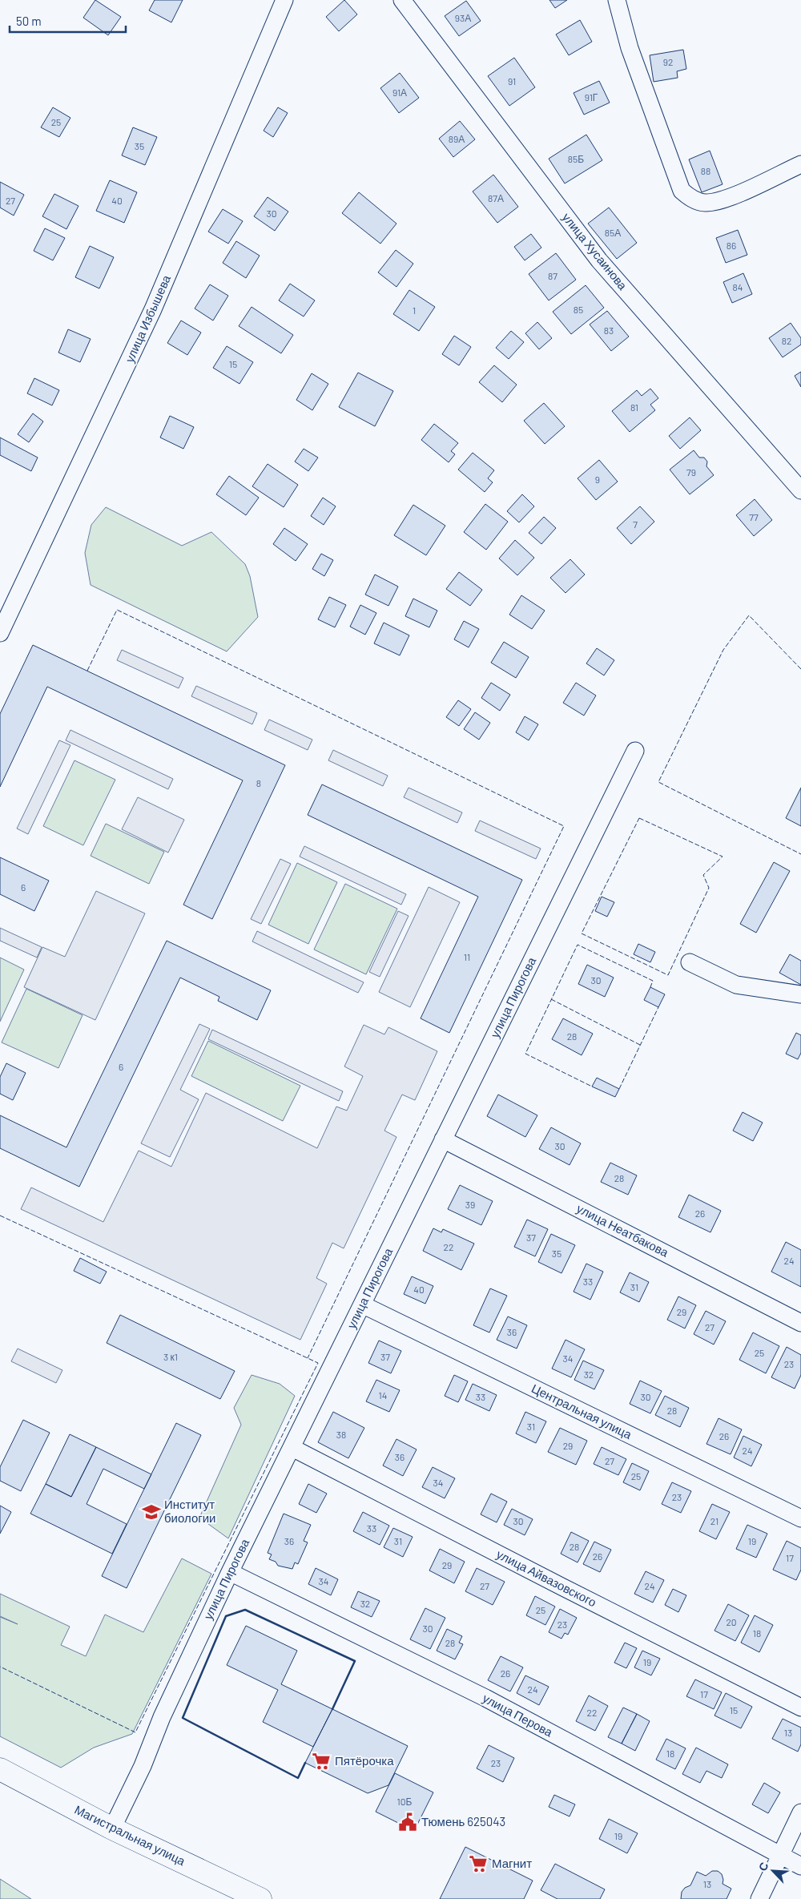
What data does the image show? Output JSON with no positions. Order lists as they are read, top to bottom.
{
  "streets": {
    "main road": ["Магистральная улица"],
    "street": [
      "улица Хусаинова",
      "улица Избышева",
      "улица Пирогова",
      "улица Неатбакова",
      "Центральная улица",
      "улица Айвазовского",
      "улица Перова"
    ]
  },
  "crossings": [
    ["улица Пирогова", "улица Неатбакова"],
    ["улица Пирогова", "Центральная улица"],
    ["улица Пирогова", "улица Айвазовского"],
    ["улица Пирогова", "улица Перова"],
    ["улица Пирогова", "Магистральная улица"]
  ],
  "places": {
    "school or university": ["Институт биологии"],
    "supermarket": ["Пятёрочка", "Магнит"],
    "public building": ["Тюмень 625043"]
  },
  "house_numbers": [
    "93А",
    "92",
    "91",
    "91А",
    "91Г",
    "25",
    "89А",
    "35",
    "85Б",
    "88",
    "87А",
    "27",
    "40",
    "30",
    "85А",
    "86",
    "87",
    "84",
    "85",
    "1",
    "83",
    "82",
    "15",
    "81",
    "79",
    "9",
    "77",
    "7",
    "8",
    "6",
    "11",
    "30",
    "28",
    "6",
    "30",
    "28",
    "39",
    "26",
    "37",
    "22",
    "35",
    "24",
    "33",
    "31",
    "40",
    "29",
    "27",
    "36",
    "25",
    "3 к1",
    "37",
    "34",
    "23",
    "32",
    "14",
    "33",
    "30",
    "28",
    "31",
    "38",
    "26",
    "29",
    "24",
    "36",
    "27",
    "25",
    "34",
    "23",
    "30",
    "21",
    "33",
    "36",
    "31",
    "19",
    "28",
    "26",
    "17",
    "29",
    "34",
    "27",
    "24",
    "32",
    "25",
    "20",
    "23",
    "30",
    "18",
    "28",
    "19",
    "26",
    "24",
    "17",
    "15",
    "22",
    "13",
    "18",
    "23",
    "10Б",
    "19",
    "13"
  ],
  "scale_bar": "50 m",
  "north": "top left"
}
